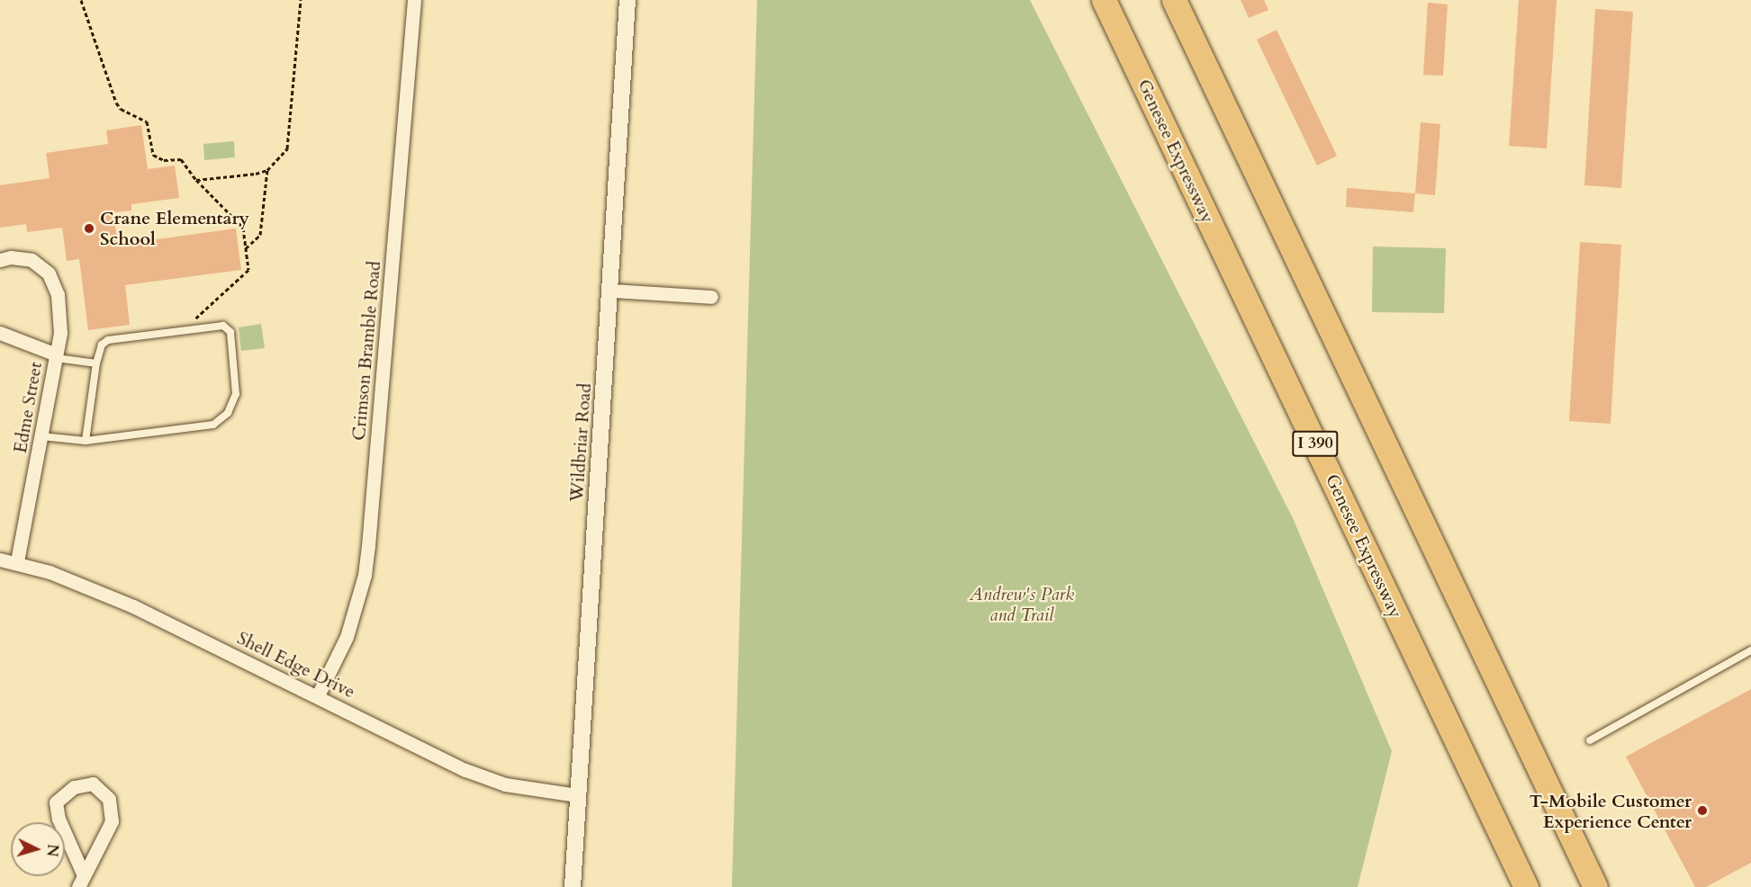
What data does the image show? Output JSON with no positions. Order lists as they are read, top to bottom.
{
  "streets": {
    "highway": ["Genesee Expressway", "I 390"],
    "street": [
      "Crimson Bramble Road",
      "Edme Street",
      "Wildbriar Road",
      "Shell Edge Drive"
    ]
  },
  "crossings": [
    ["Crimson Bramble Road", "Shell Edge Drive"],
    ["Edme Street", "Shell Edge Drive"],
    ["Wildbriar Road", "Shell Edge Drive"]
  ],
  "parks": ["Andrew's Park and Trail"],
  "places": ["Crane Elementary School", "T-Mobile Customer Experience Center"],
  "north": "right"
}
